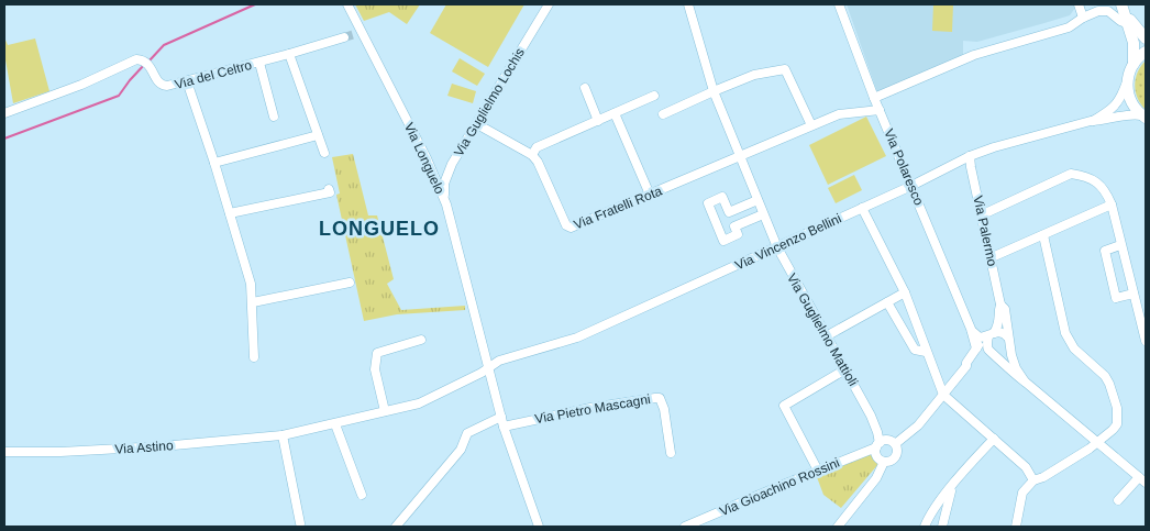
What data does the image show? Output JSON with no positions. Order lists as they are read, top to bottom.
{
  "streets": {
    "street": [
      "Via del Celtro",
      "Via Guglielmo Lochis",
      "Via Longuelo",
      "Via Polaresco",
      "Via Fratelli Rota",
      "Via Palermo",
      "Via Vincenzo Bellini",
      "Via Guglielmo Mattioli",
      "Via Pietro Mascagni",
      "Via Astino",
      "Via Gioachino Rossini"
    ]
  },
  "crossings": [
    ["Via Guglielmo Lochis", "Via Longuelo"],
    ["Via Longuelo", "Via Vincenzo Bellini"],
    ["Via Longuelo", "Via Pietro Mascagni"],
    ["Via Longuelo", "Via Astino"],
    ["Via Polaresco", "Via Fratelli Rota"],
    ["Via Polaresco", "Via Vincenzo Bellini"],
    ["Via Fratelli Rota", "Via Guglielmo Mattioli"],
    ["Via Palermo", "Via Vincenzo Bellini"],
    ["Via Vincenzo Bellini", "Via Guglielmo Mattioli"],
    ["Via Vincenzo Bellini", "Via Astino"],
    ["Via Guglielmo Mattioli", "Via Gioachino Rossini"]
  ],
  "districts": ["LONGUELO"]
}
